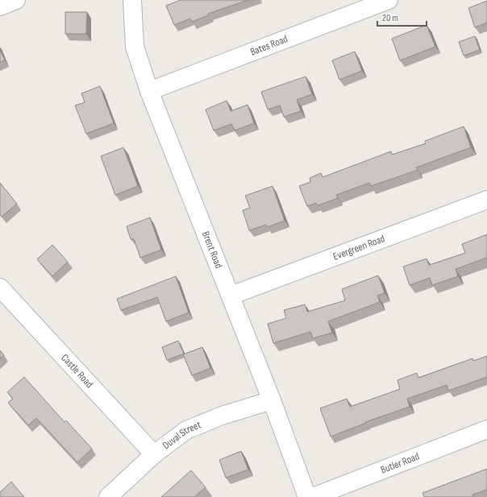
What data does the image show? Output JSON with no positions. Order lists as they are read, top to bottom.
{
  "streets": {
    "street": [
      "Bates Road",
      "Evergreen Road",
      "Brent Road",
      "Castle Road",
      "Duval Street",
      "Butler Road"
    ]
  },
  "crossings": [
    ["Bates Road", "Brent Road"],
    ["Evergreen Road", "Brent Road"],
    ["Brent Road", "Duval Street"],
    ["Castle Road", "Duval Street"]
  ],
  "scale_bar": "20 m"
}
